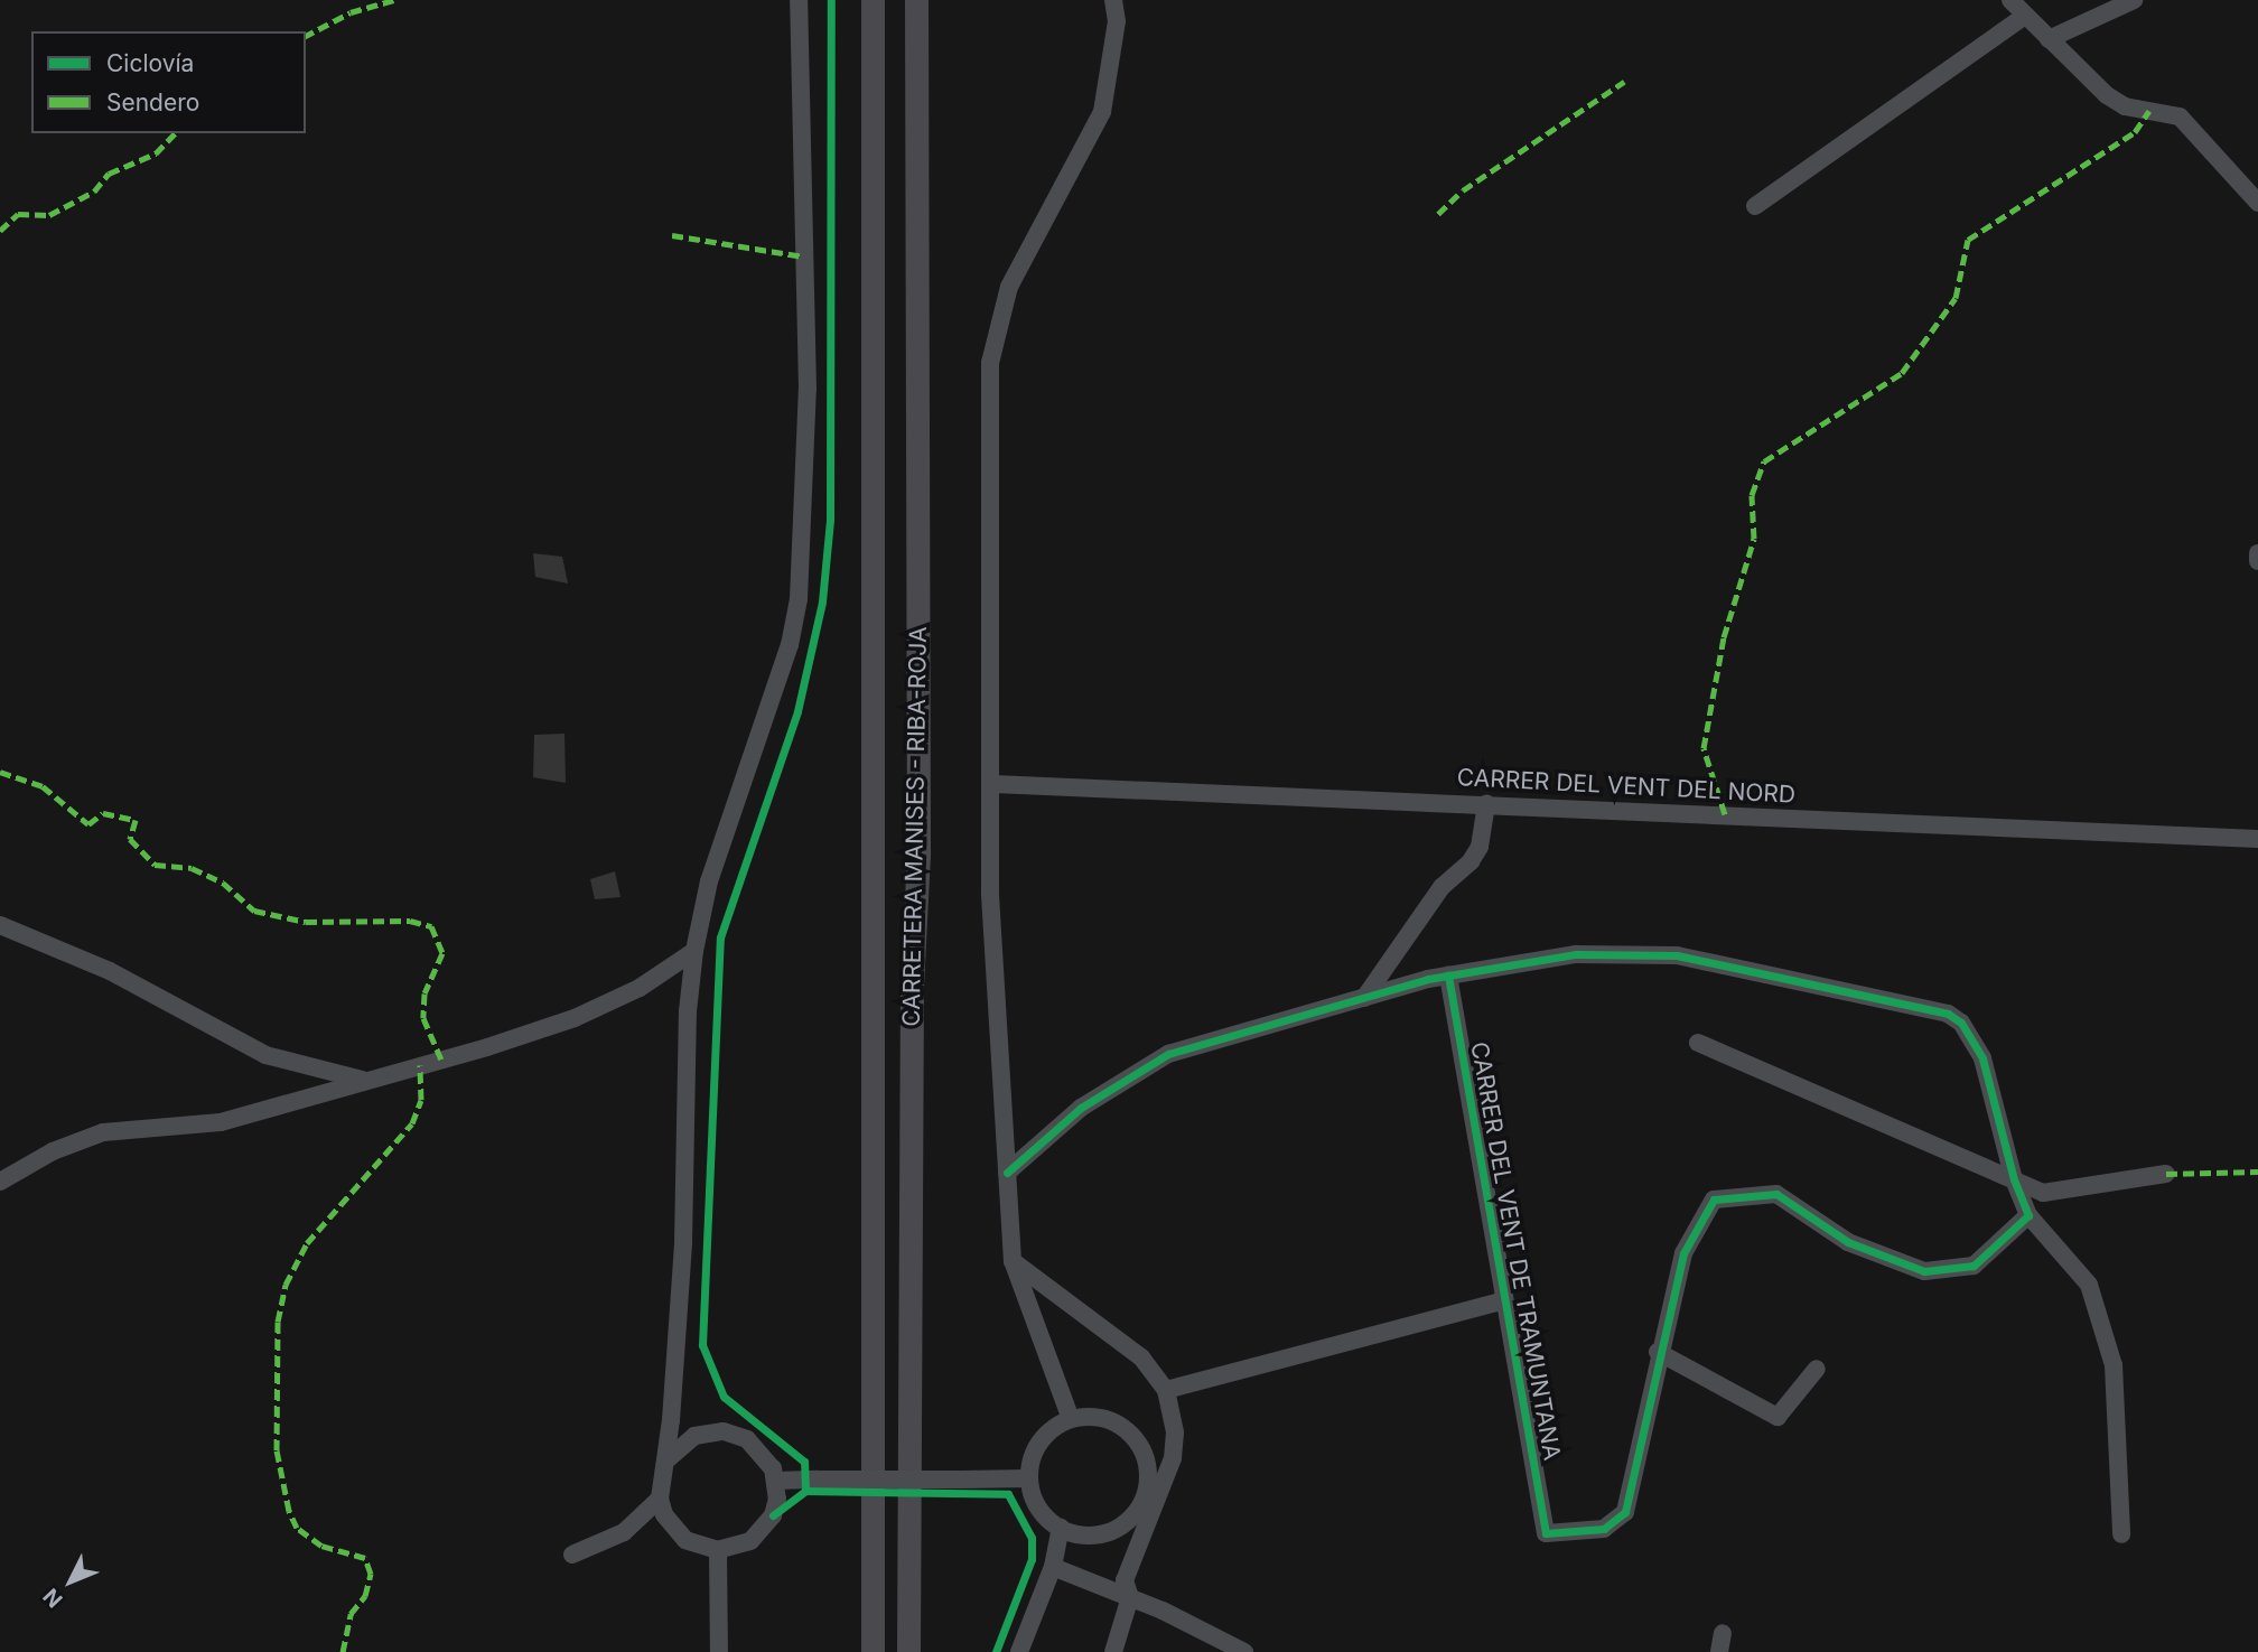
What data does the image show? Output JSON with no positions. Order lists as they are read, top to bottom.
{
  "streets": {
    "main road": ["CARRETERA MANISES - RIBA-ROJA"],
    "street": ["CARRER DEL VENT DEL NORD", "CARRER DEL VENT DE TRAMUNTANA"]
  },
  "legend": ["Ciclovía", "Sendero"],
  "north": "bottom left"
}
